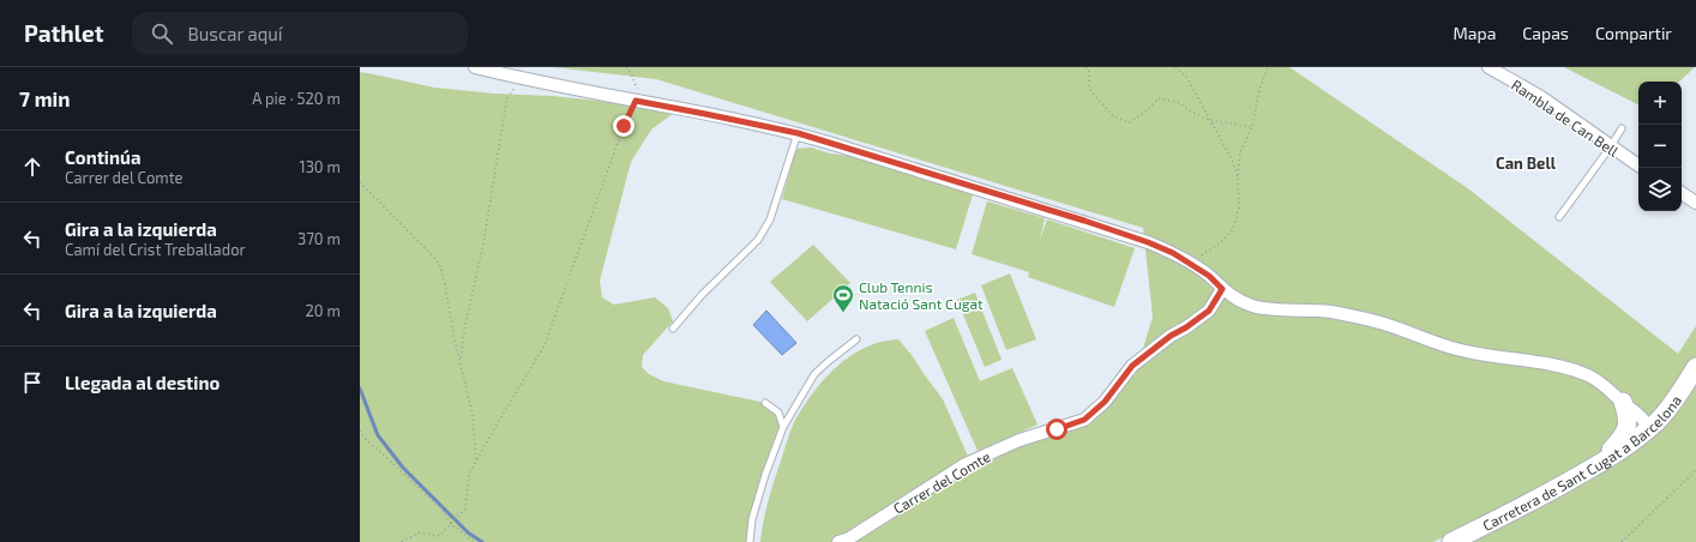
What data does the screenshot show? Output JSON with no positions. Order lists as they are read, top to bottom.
{
  "streets": {
    "main road": ["Carretera de Sant Cugat a Barcelona"],
    "street": ["Rambla de Can Bell", "Carrer del Comte"]
  },
  "districts": ["Can Bell"],
  "places": {
    "sports": ["Club Tennis Natació Sant Cugat"]
  },
  "page": {
    "header": "Pathlet",
    "search": "Buscar aquí",
    "nav": ["Mapa", "Capas", "Compartir"],
    "heading": ["7 min", "A pie · 520 m"],
    "map_buttons": ["+", "−"],
    "list": [
      ["Continúa", "Carrer del Comte", "130 m"],
      ["Gira a la izquierda", "Camí del Crist Treballador", "370 m"],
      ["Gira a la izquierda", "20 m"],
      "Llegada al destino"
    ]
  }
}
